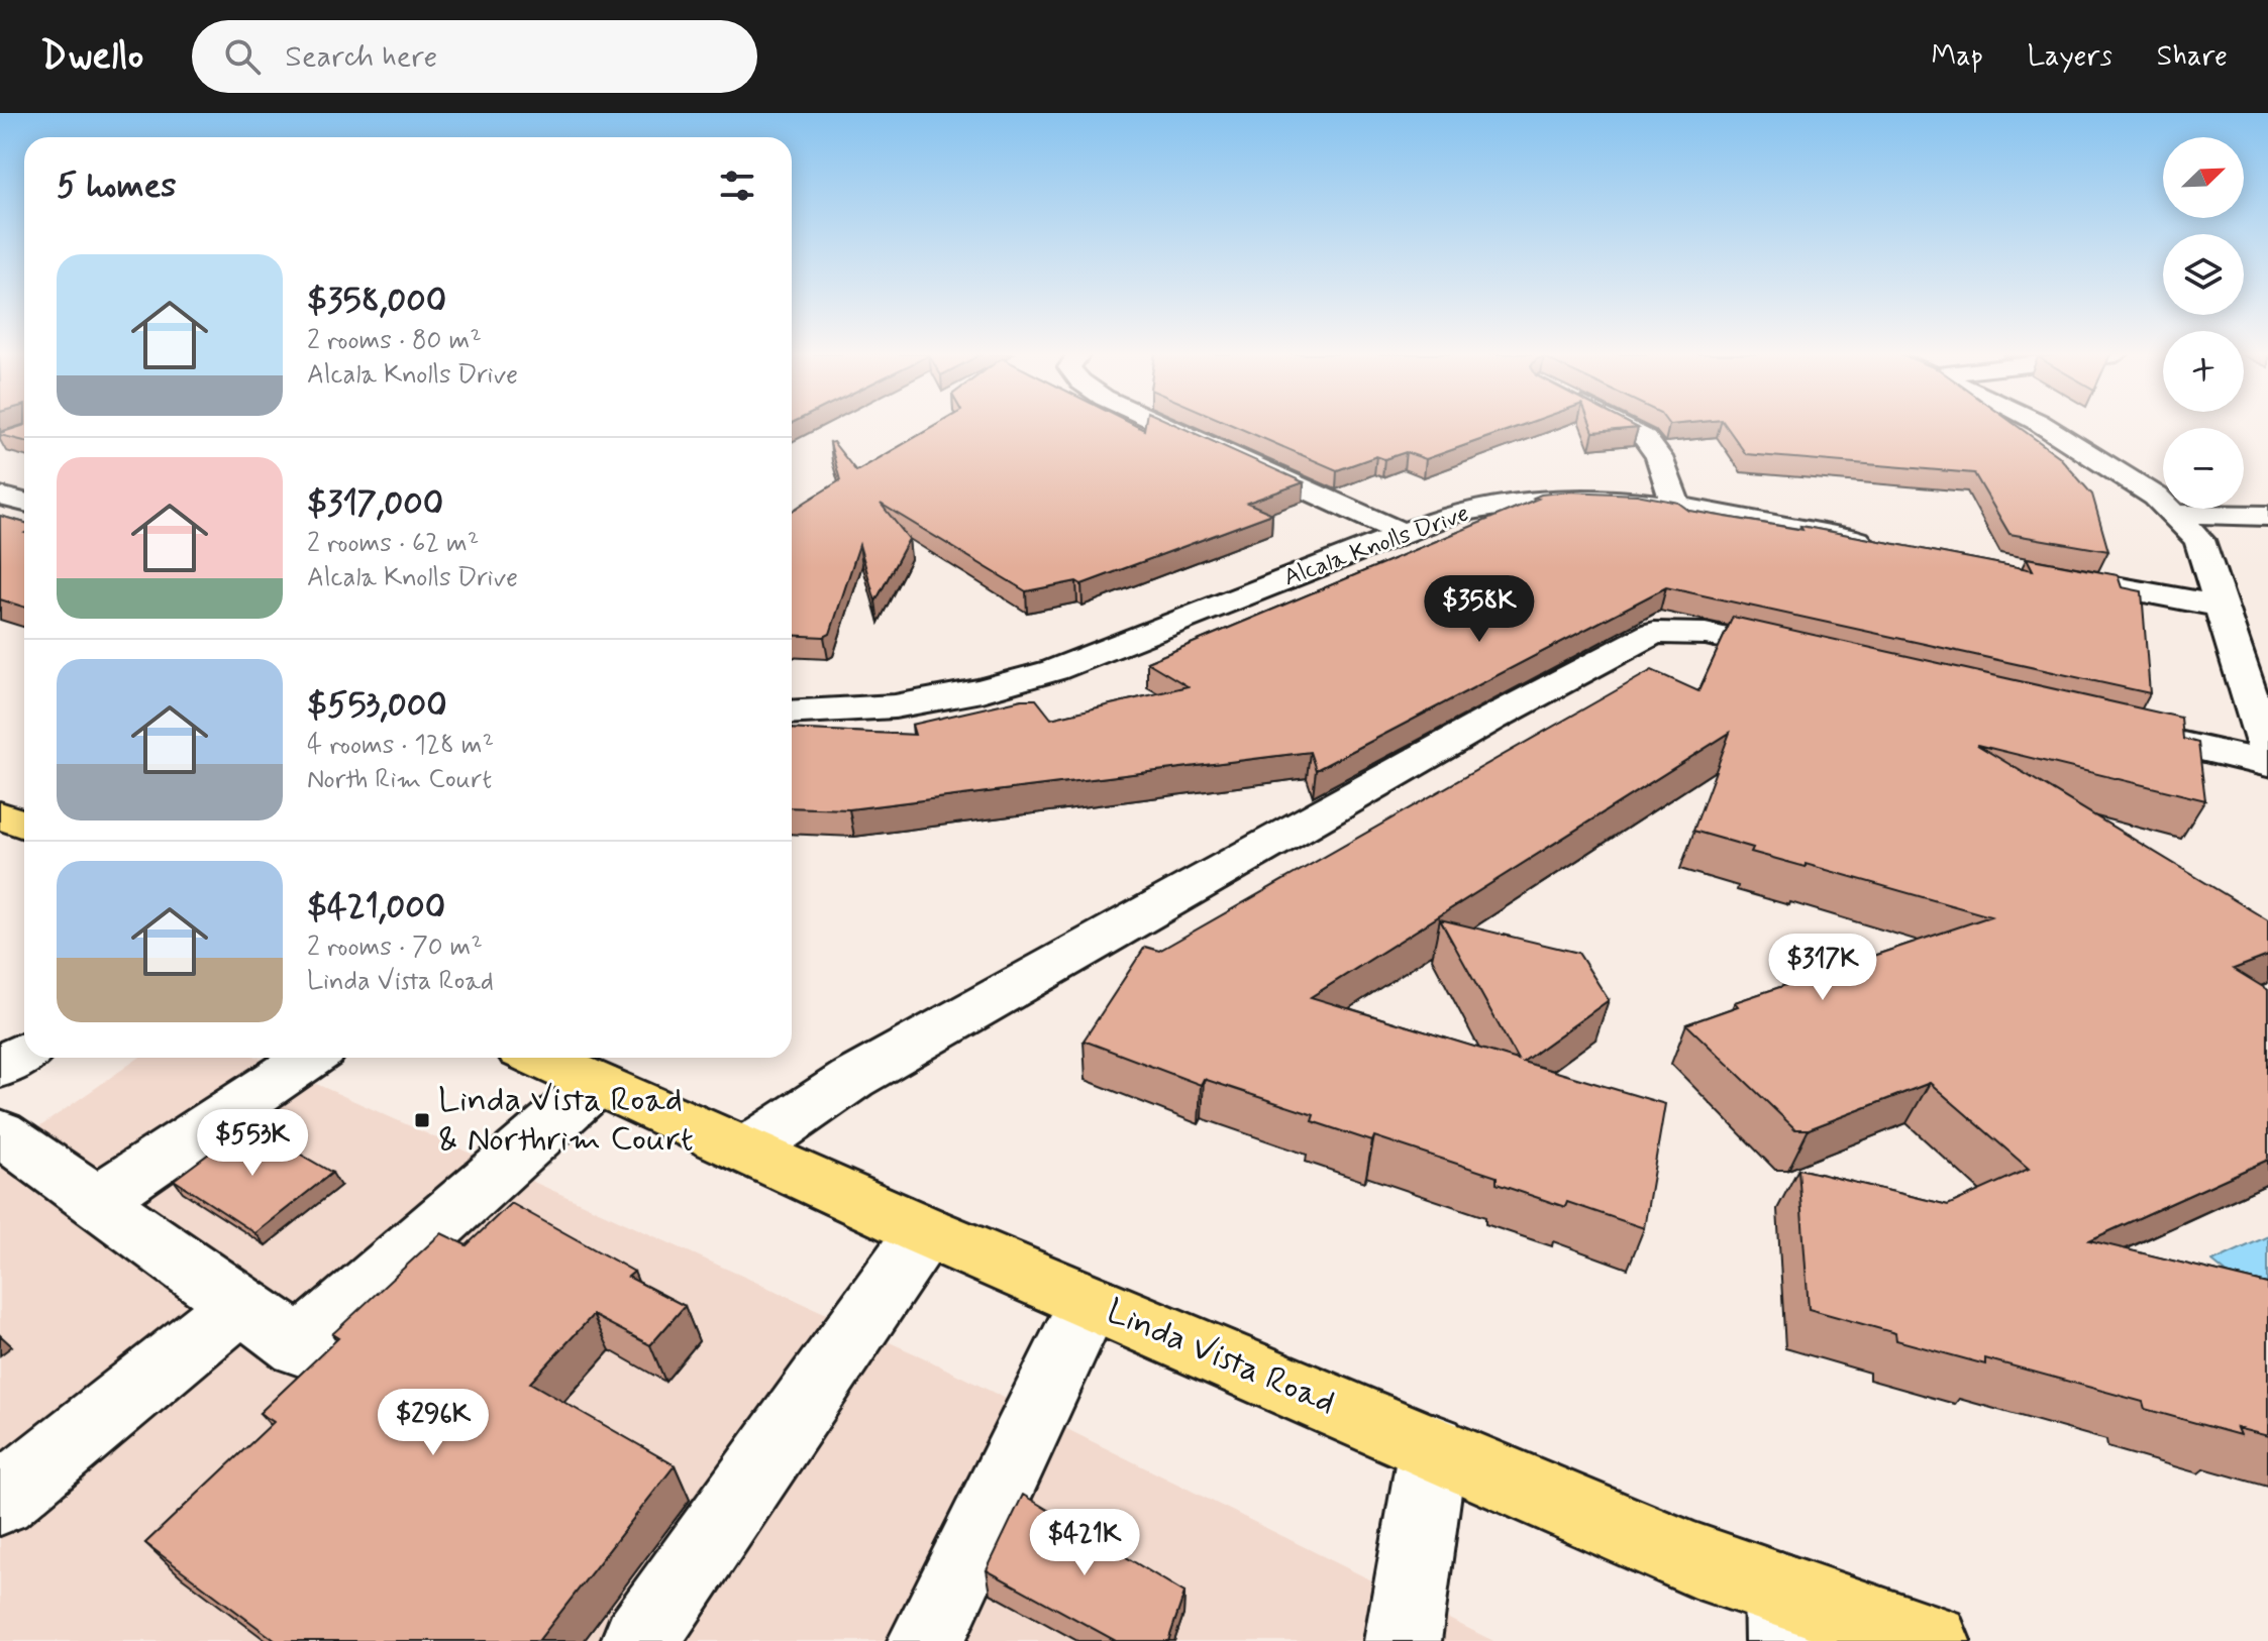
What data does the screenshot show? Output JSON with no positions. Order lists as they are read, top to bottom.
{
  "streets": {
    "main road": ["Linda Vista Road"],
    "street": ["Alcala Knolls Drive"]
  },
  "places": {
    "transit": ["Linda Vista Road & Northrim Court"]
  },
  "north": "top right",
  "page": {
    "header": "Dwello",
    "search": "Search here",
    "nav": ["Map", "Layers", "Share"],
    "map_buttons": ["+", "−"],
    "heading": "5 homes",
    "list": [
      {
        "name": "$358,000",
        "note": "2 rooms · 80 m² · Alcala Knolls Drive"
      },
      {
        "name": "$317,000",
        "note": "2 rooms · 62 m² · Alcala Knolls Drive"
      },
      {
        "name": "$553,000",
        "note": "4 rooms · 128 m² · North Rim Court"
      },
      {
        "name": "$421,000",
        "note": "2 rooms · 70 m² · Linda Vista Road"
      }
    ],
    "price": [
      "$358K",
      "$317K",
      "$553K",
      "$296K",
      "$421K"
    ]
  }
}
